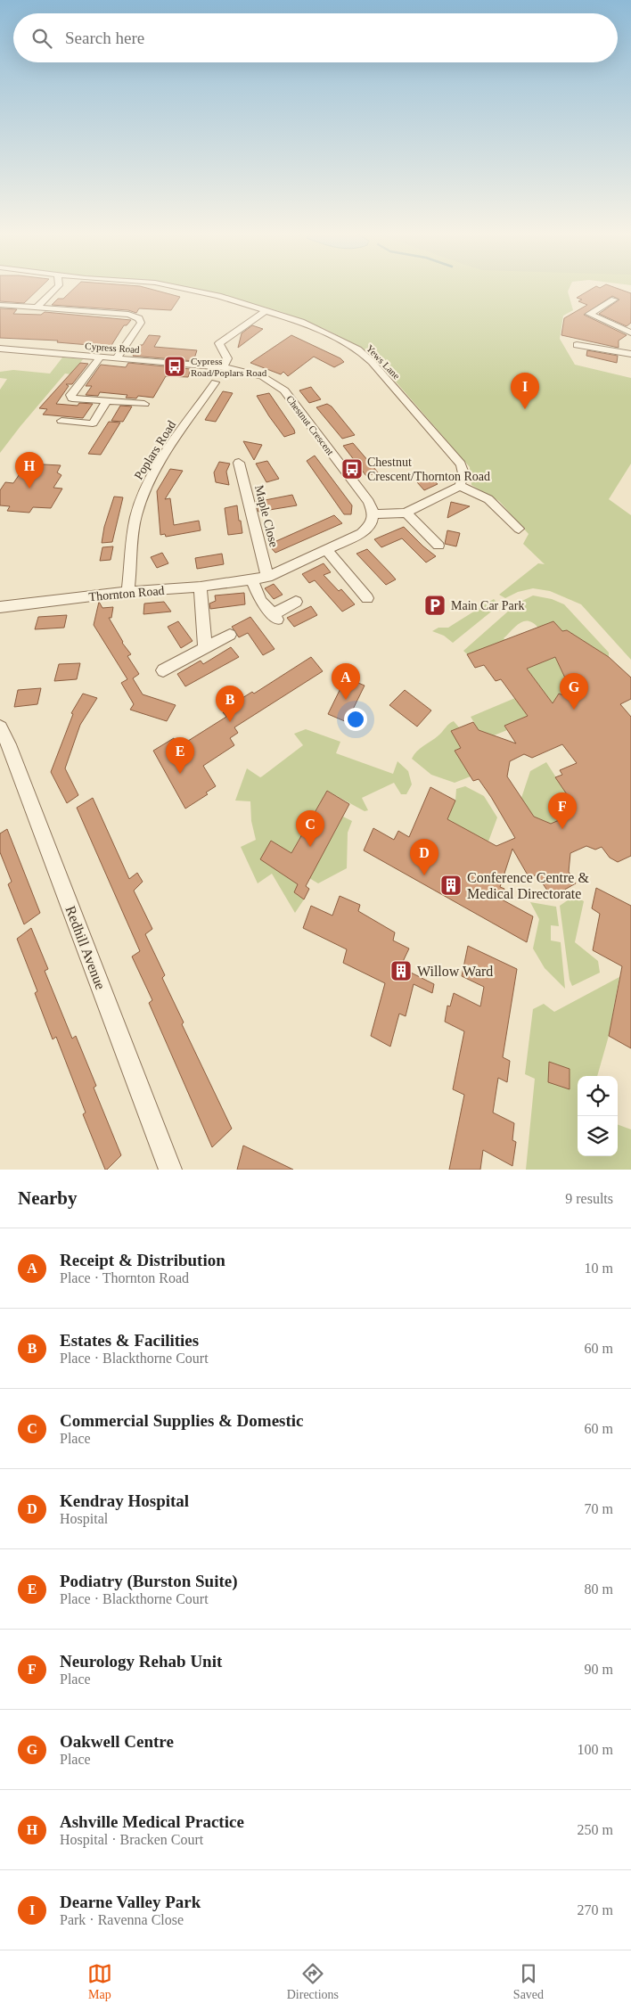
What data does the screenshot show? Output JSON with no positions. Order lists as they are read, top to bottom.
{
  "streets": {
    "street": [
      "Cypress Road",
      "Yews Lane",
      "Chestnut Crescent",
      "Poplars Road",
      "Maple Close",
      "Thornton Road",
      "Redhill Avenue"
    ]
  },
  "crossings": [
    ["Cypress Road", "Chestnut Crescent"],
    ["Chestnut Crescent", "Thornton Road"],
    ["Poplars Road", "Thornton Road"],
    ["Maple Close", "Thornton Road"]
  ],
  "places": {
    "bus stop": ["Cypress Road/Poplars Road", "Chestnut Crescent/Thornton Road"],
    "parking": ["Main Car Park"],
    "building": ["Conference Centre & Medical Directorate", "Willow Ward"]
  },
  "page": {
    "search": "Search here",
    "pins": [
      "I",
      "H",
      "A",
      "G",
      "B",
      "E",
      "F",
      "C",
      "D"
    ],
    "heading": ["Nearby", "9 results"],
    "list": [
      {
        "mark": "A",
        "name": "Receipt & Distribution",
        "note": "Place · Thornton Road",
        "value": "10 m"
      },
      {
        "mark": "B",
        "name": "Estates & Facilities",
        "note": "Place · Blackthorne Court",
        "value": "60 m"
      },
      {
        "mark": "C",
        "name": "Commercial Supplies & Domestic",
        "note": "Place",
        "value": "60 m"
      },
      {
        "mark": "D",
        "name": "Kendray Hospital",
        "note": "Hospital",
        "value": "70 m"
      },
      {
        "mark": "E",
        "name": "Podiatry (Burston Suite)",
        "note": "Place · Blackthorne Court",
        "value": "80 m"
      },
      {
        "mark": "F",
        "name": "Neurology Rehab Unit",
        "note": "Place",
        "value": "90 m"
      },
      {
        "mark": "G",
        "name": "Oakwell Centre",
        "note": "Place",
        "value": "100 m"
      },
      {
        "mark": "H",
        "name": "Ashville Medical Practice",
        "note": "Hospital · Bracken Court",
        "value": "250 m"
      },
      {
        "mark": "I",
        "name": "Dearne Valley Park",
        "note": "Park · Ravenna Close",
        "value": "270 m"
      }
    ],
    "nav": ["Map", "Directions", "Saved"]
  }
}
